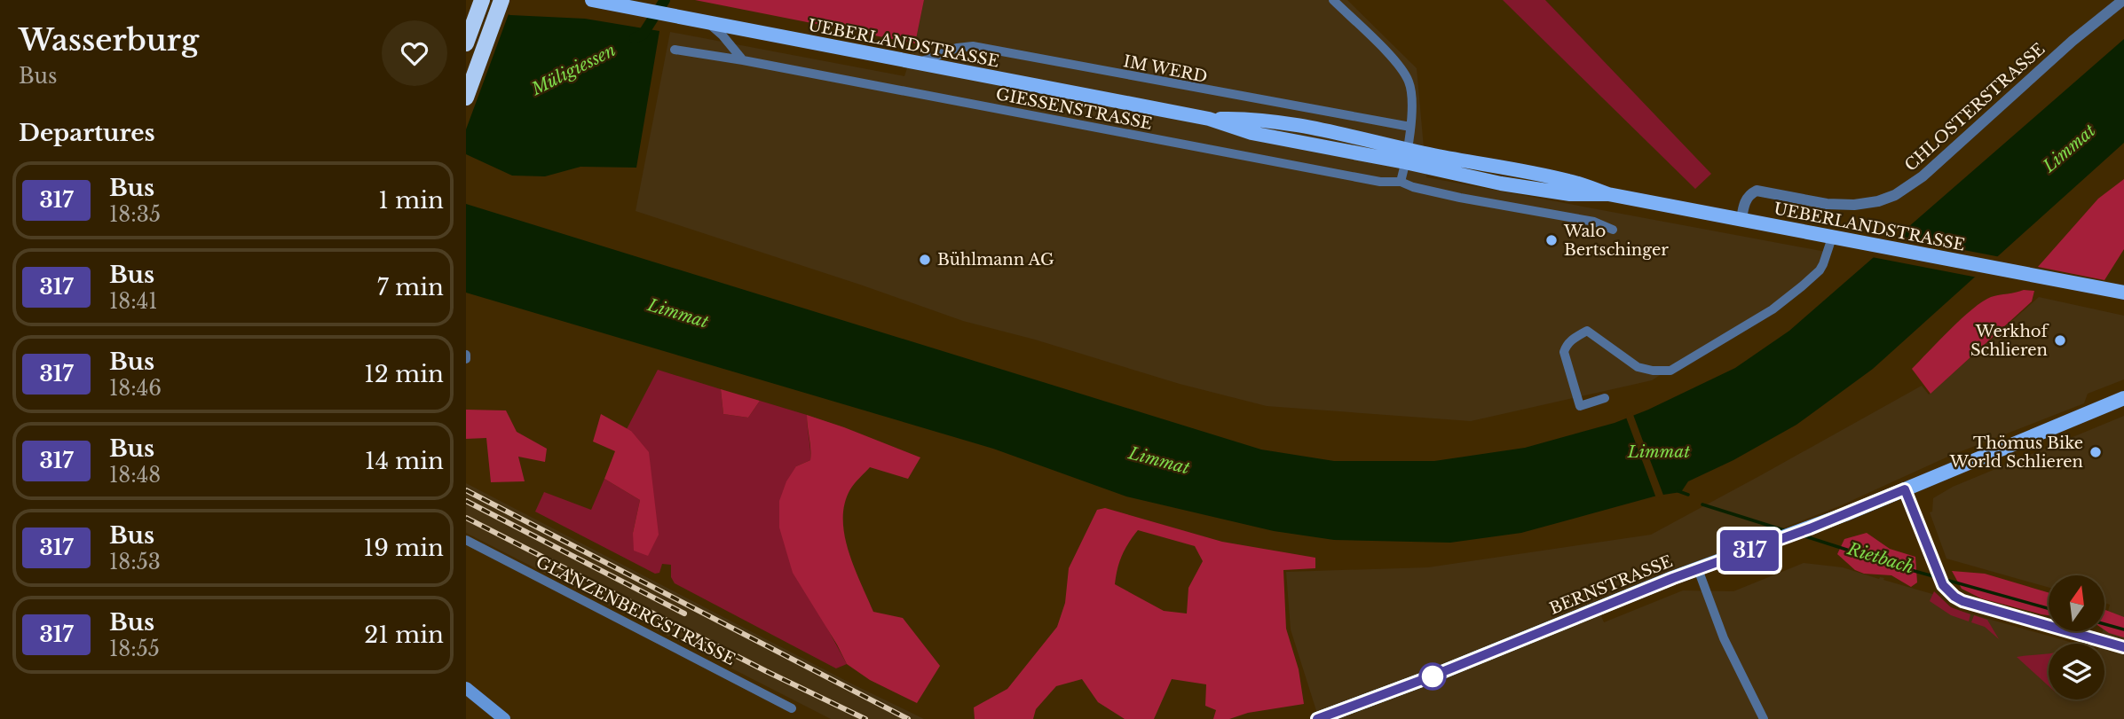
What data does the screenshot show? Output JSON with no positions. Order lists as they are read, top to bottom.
{
  "streets": {
    "main road": ["UEBERLANDSTRASSE", "BERNSTRASSE"],
    "street": [
      "IM WERD",
      "CHLOSTERSTRASSE",
      "GIESSENSTRASSE",
      "GLANZENBERGSTRASSE"
    ]
  },
  "crossings": [
    ["UEBERLANDSTRASSE", "IM WERD"],
    ["UEBERLANDSTRASSE", "CHLOSTERSTRASSE"]
  ],
  "water": ["Müligiessen", "Limmat", "Rietbach"],
  "places": [
    "Walo Bertschinger",
    "Bühlmann AG",
    "Werkhof Schlieren",
    "Thömus Bike World Schlieren"
  ],
  "lines": ["bus line 317"],
  "north": "top",
  "page": {
    "heading": [
      ["Wasserburg", "Bus"],
      "Departures"
    ],
    "on_map": "317",
    "list": [
      {
        "mark": "317",
        "name": "Bus",
        "note": "18:35",
        "value": "1 min"
      },
      {
        "mark": "317",
        "name": "Bus",
        "note": "18:41",
        "value": "7 min"
      },
      {
        "mark": "317",
        "name": "Bus",
        "note": "18:46",
        "value": "12 min"
      },
      {
        "mark": "317",
        "name": "Bus",
        "note": "18:48",
        "value": "14 min"
      },
      {
        "mark": "317",
        "name": "Bus",
        "note": "18:53",
        "value": "19 min"
      },
      {
        "mark": "317",
        "name": "Bus",
        "note": "18:55",
        "value": "21 min"
      }
    ]
  }
}
